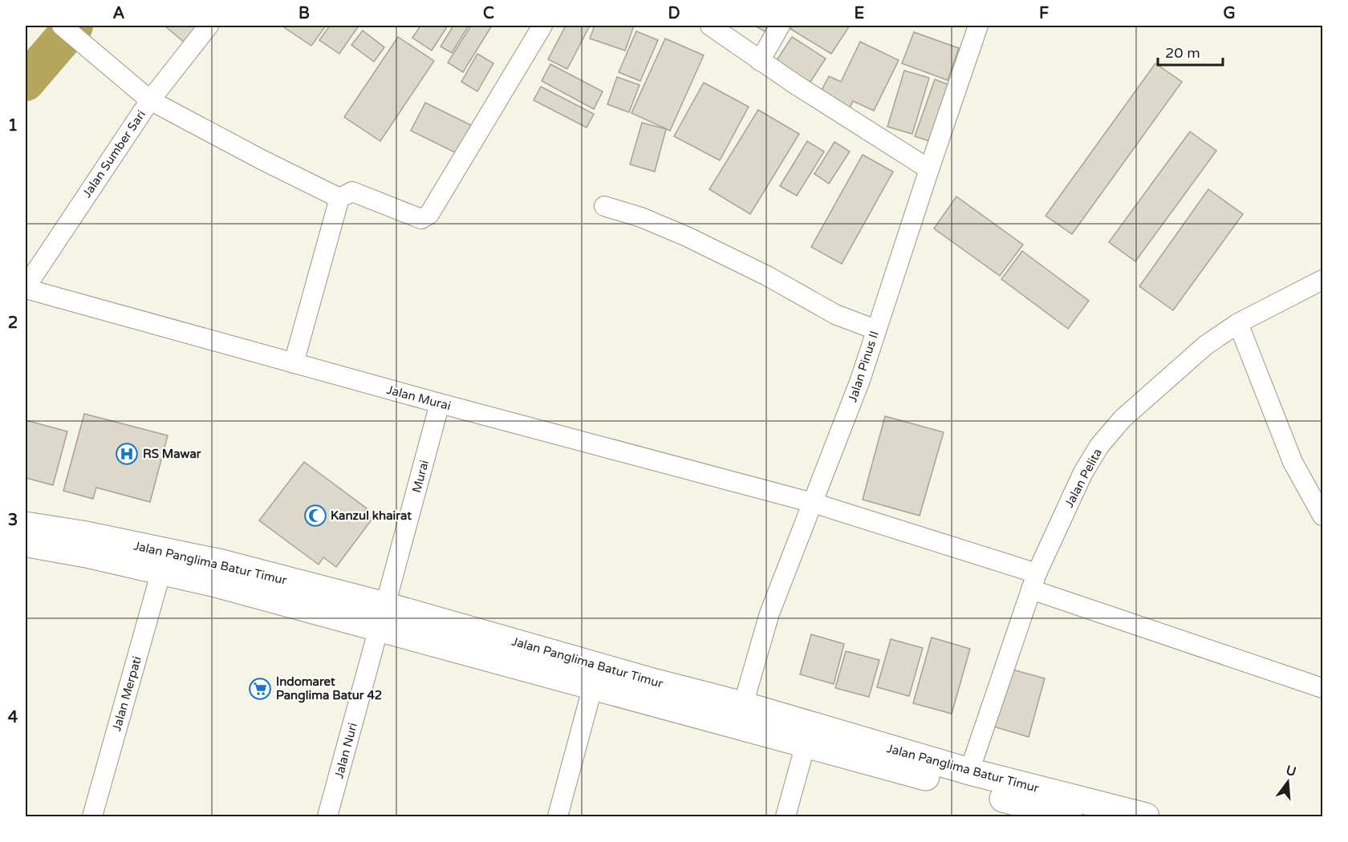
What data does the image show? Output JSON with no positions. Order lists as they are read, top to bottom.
{
  "streets": {
    "main road": ["Jalan Panglima Batur Timur"],
    "street": [
      "Jalan Sumber Sari",
      "Jalan Pinus II",
      "Jalan Murai",
      "Murai",
      "Jalan Pelita",
      "Jalan Merpati",
      "Jalan Nuri"
    ]
  },
  "crossings": [
    ["Jalan Sumber Sari", "Jalan Murai"],
    ["Jalan Pinus II", "Jalan Murai"],
    ["Jalan Pinus II", "Jalan Panglima Batur Timur"],
    ["Jalan Murai", "Murai"],
    ["Jalan Murai", "Jalan Pelita"],
    ["Murai", "Jalan Panglima Batur Timur"],
    ["Murai", "Jalan Nuri"],
    ["Jalan Pelita", "Jalan Panglima Batur Timur"],
    ["Jalan Panglima Batur Timur", "Jalan Merpati"],
    ["Jalan Panglima Batur Timur", "Jalan Nuri"]
  ],
  "places": {
    "hospital": ["RS Mawar"],
    "mosque": ["Kanzul khairat"],
    "supermarket": ["Indomaret Panglima Batur 42"]
  },
  "scale_bar": "20 m",
  "north": "top",
  "grid": {
    "columns": [
      "A",
      "B",
      "C",
      "D",
      "E",
      "F",
      "G"
    ],
    "rows": [
      "1",
      "2",
      "3",
      "4"
    ]
  }
}
